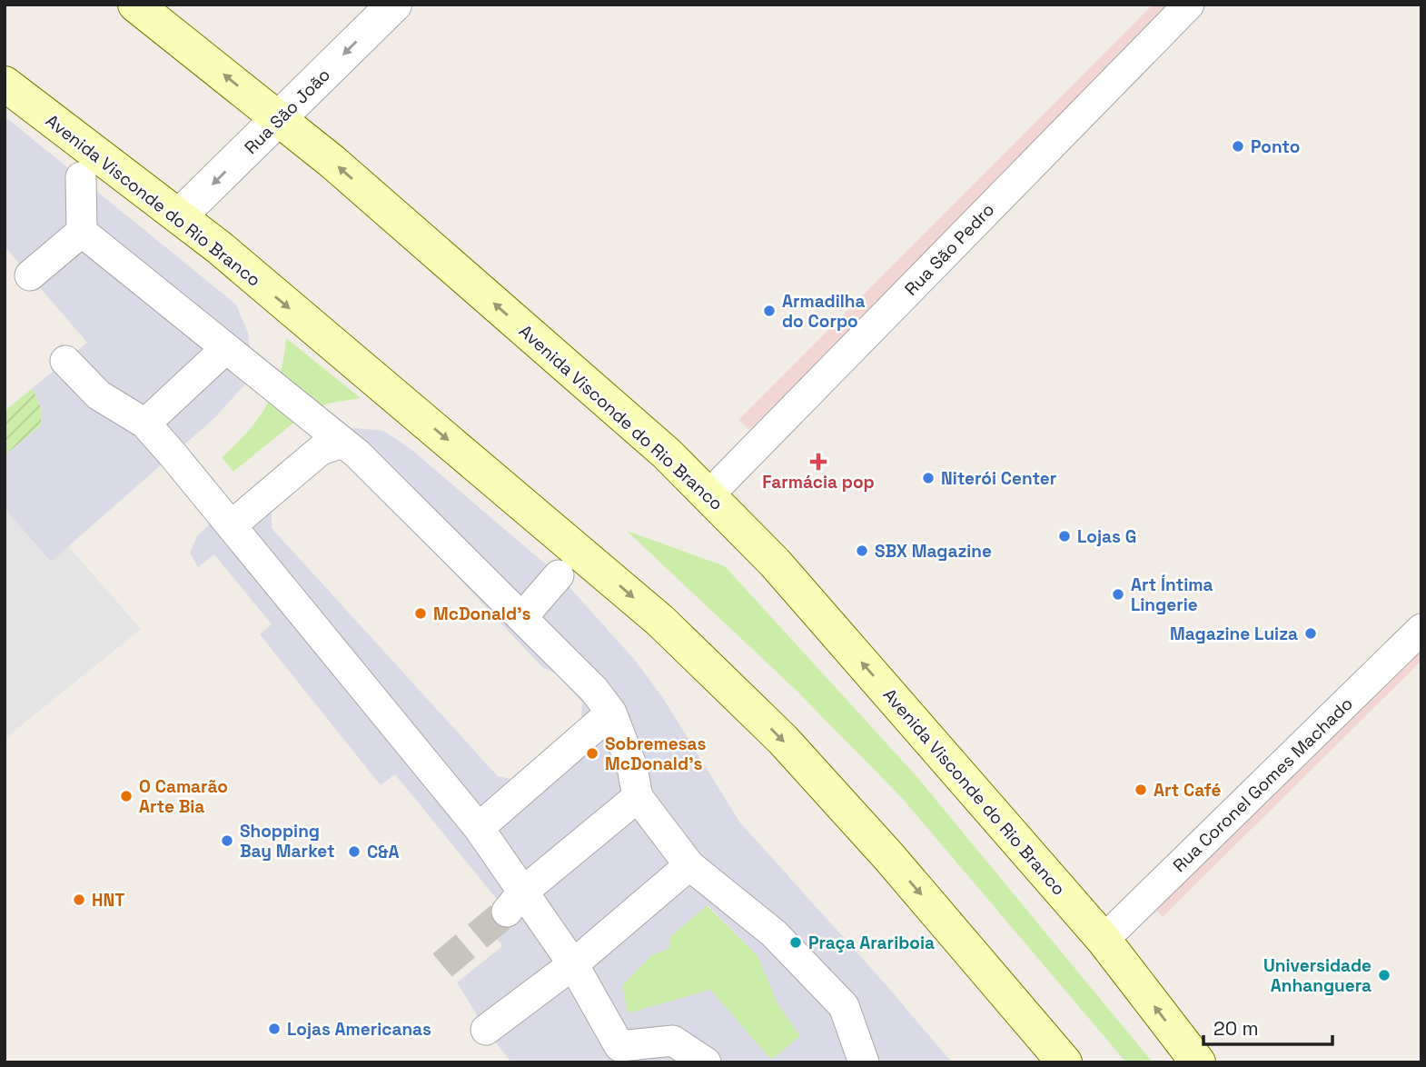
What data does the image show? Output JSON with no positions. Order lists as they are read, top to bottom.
{
  "streets": {
    "main road": ["Avenida Visconde do Rio Branco"],
    "street": ["Rua São João", "Rua São Pedro", "Rua Coronel Gomes Machado"]
  },
  "crossings": [
    ["Rua São João", "Avenida Visconde do Rio Branco"],
    ["Avenida Visconde do Rio Branco", "Rua São Pedro"],
    ["Avenida Visconde do Rio Branco", "Rua Coronel Gomes Machado"]
  ],
  "one_way": ["Rua São João"],
  "places": {
    "other": [
      "Ponto",
      "Armadilha do Corpo",
      "Niterói Center",
      "Lojas G",
      "SBX Magazine",
      "Art Íntima Lingerie",
      "McDonald's",
      "Magazine Luiza",
      "Sobremesas McDonald's",
      "Art Café",
      "O Camarão Arte Bia",
      "Shopping Bay Market",
      "C&A",
      "HNT",
      "Praça Arariboia",
      "Universidade Anhanguera",
      "Lojas Americanas"
    ],
    "health": ["Farmácia pop"]
  },
  "scale_bar": "20 m"
}
